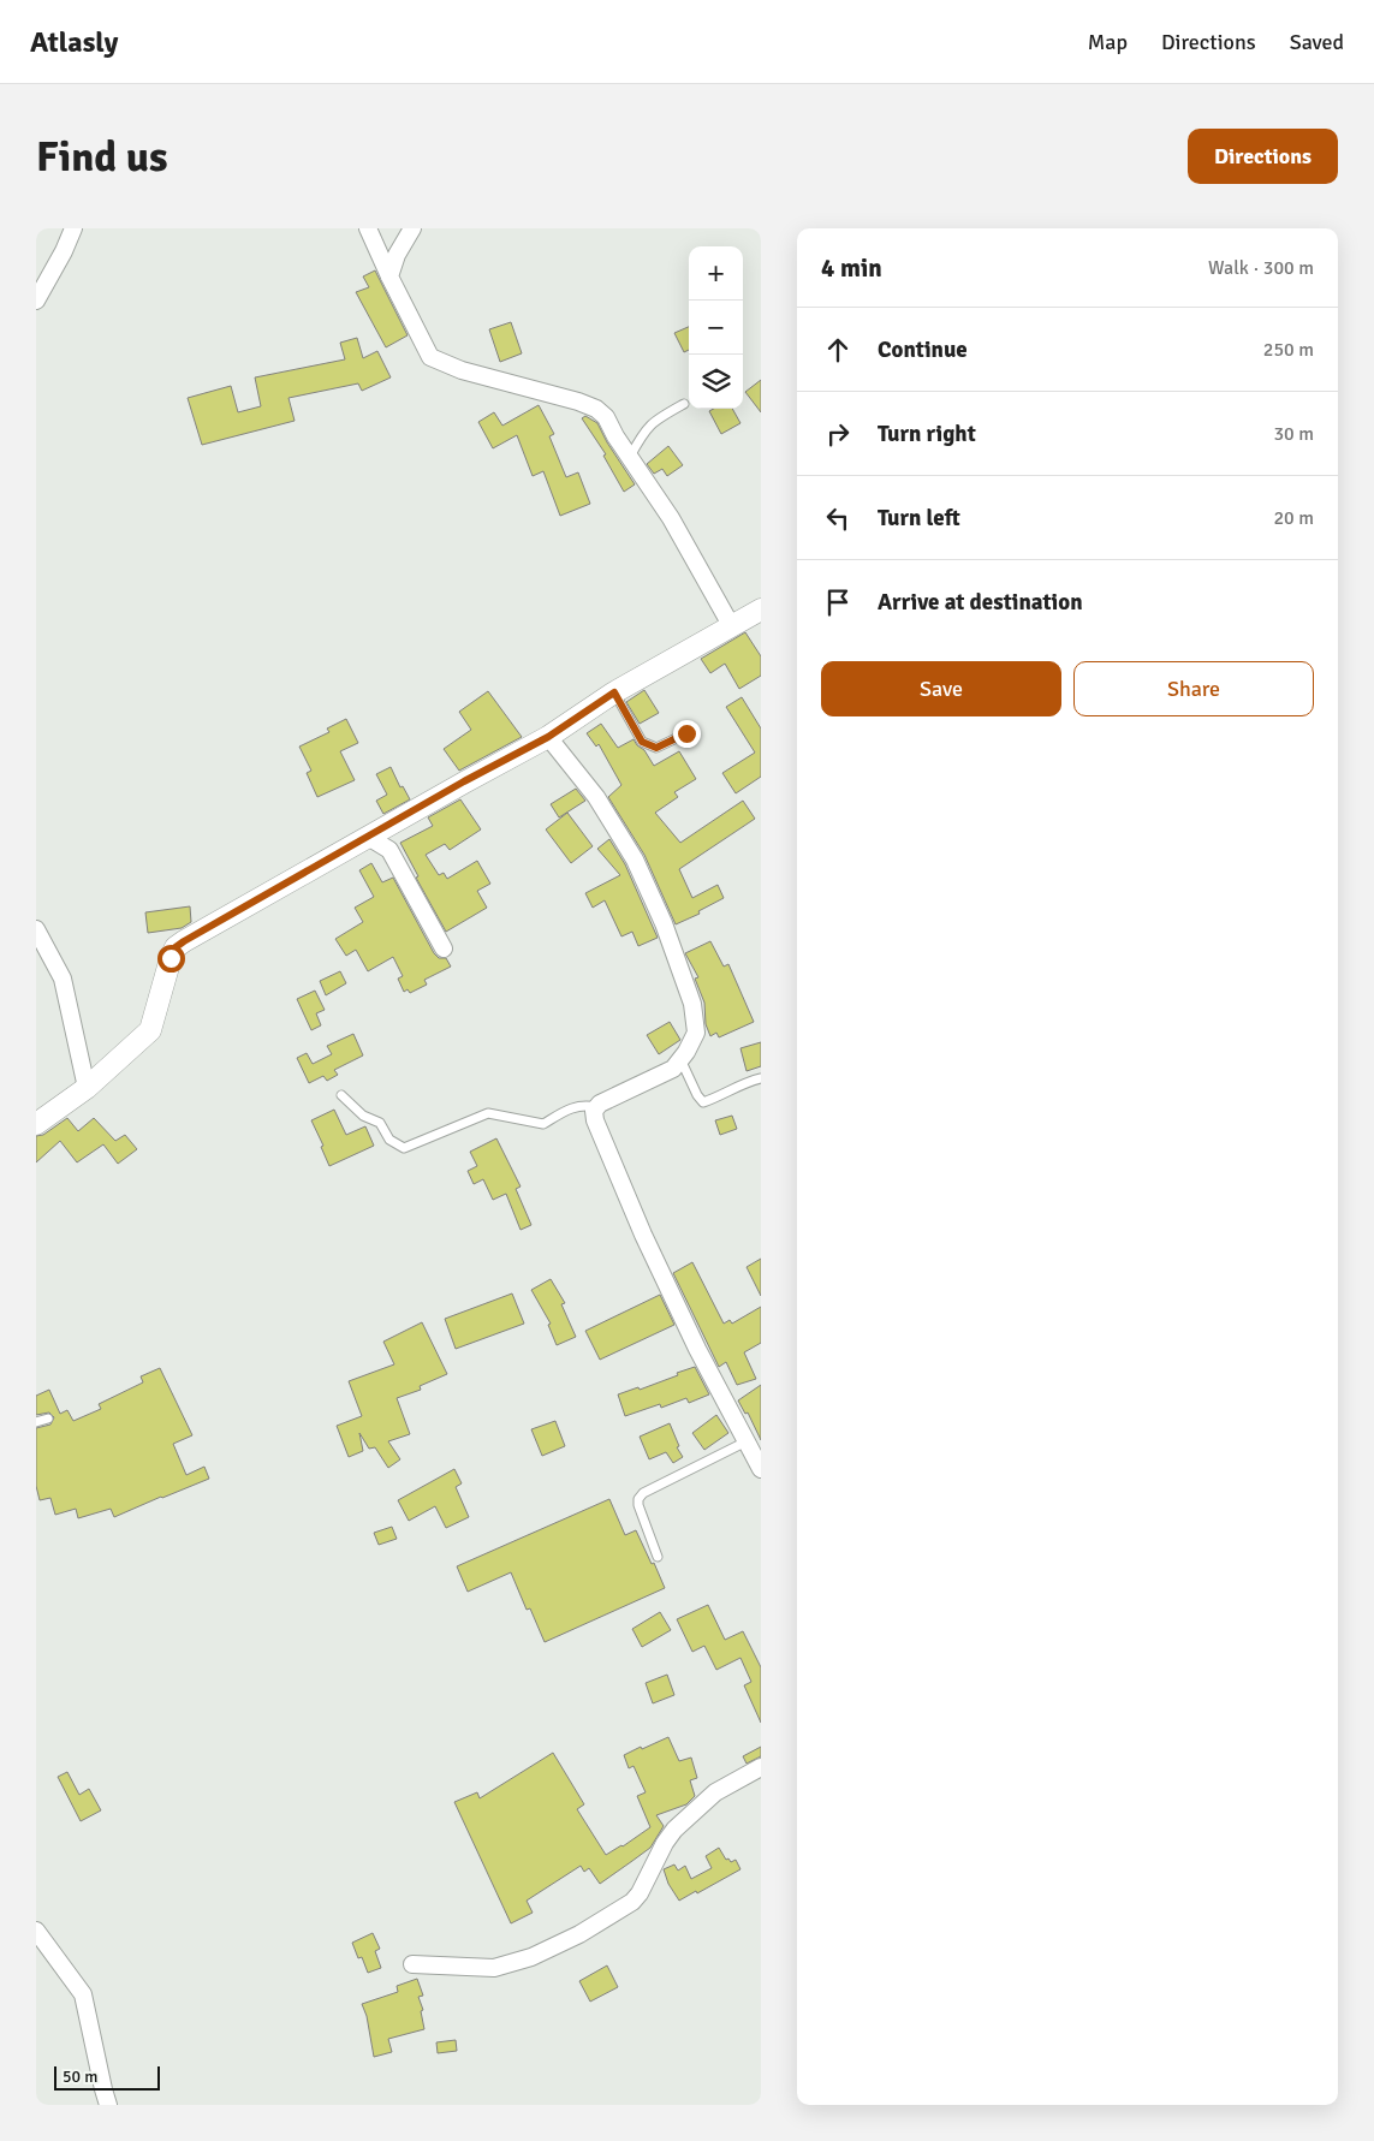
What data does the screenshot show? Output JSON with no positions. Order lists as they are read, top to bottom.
{
  "scale_bar": "50 m",
  "page": {
    "header": "Atlasly",
    "nav": ["Map", "Directions", "Saved"],
    "buttons": [
      "Directions",
      ["Save", "Share"]
    ],
    "title": "Find us",
    "heading": ["4 min", "Walk · 300 m"],
    "map_buttons": ["+", "−"],
    "list": [
      ["Continue", "250 m"],
      ["Turn right", "30 m"],
      ["Turn left", "20 m"],
      "Arrive at destination"
    ],
    "scale": "50 m"
  }
}
